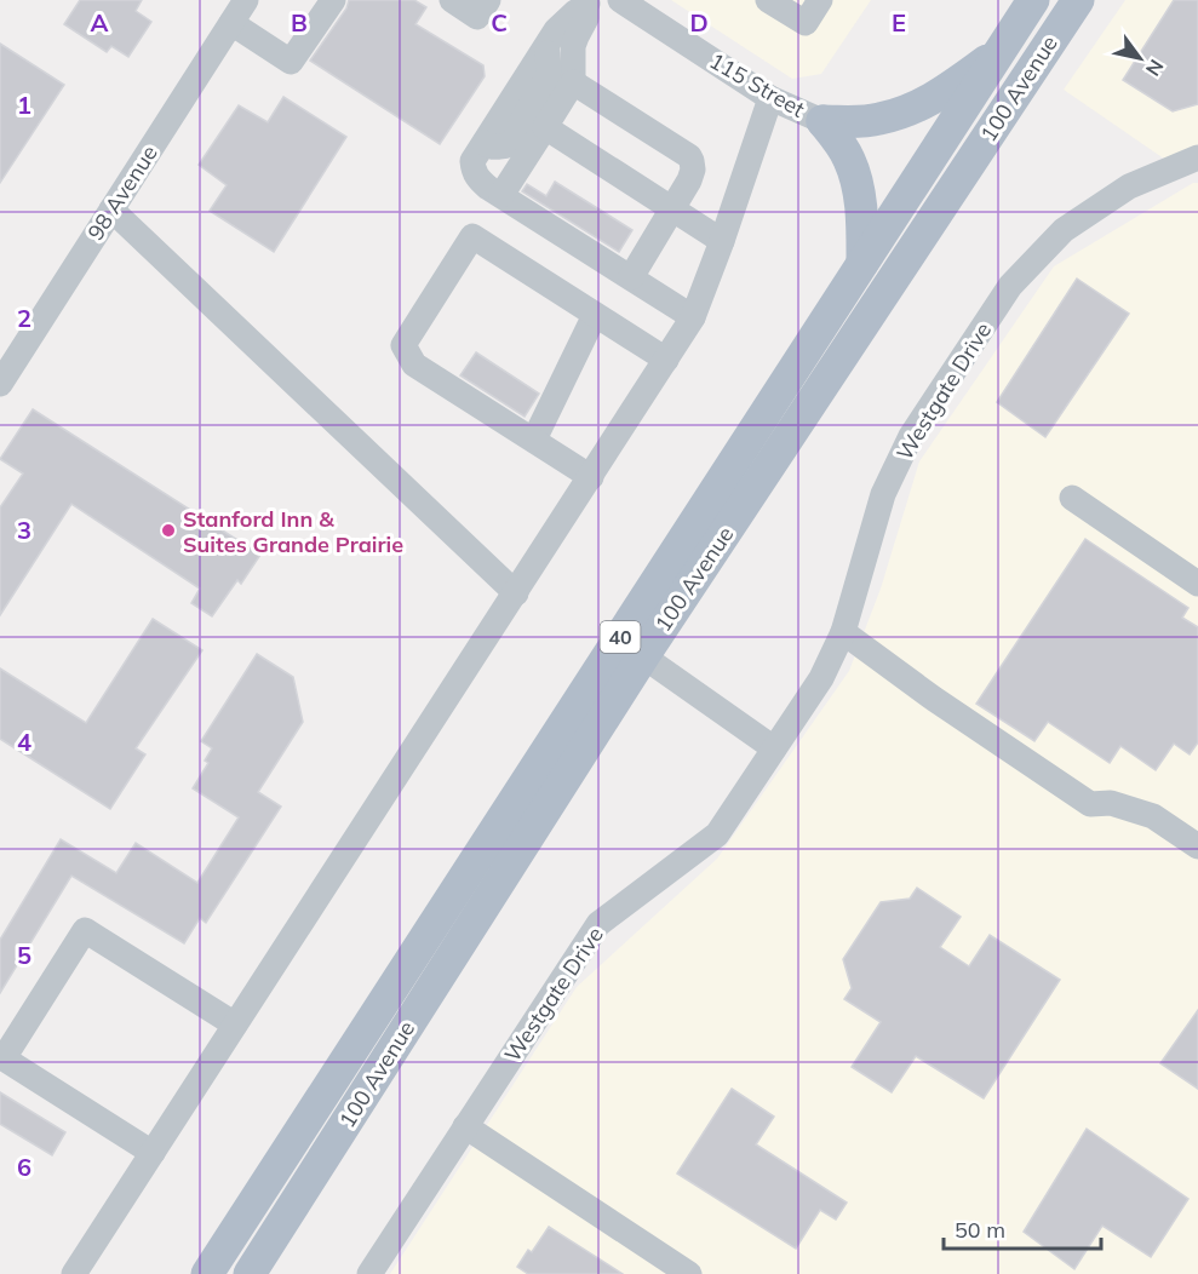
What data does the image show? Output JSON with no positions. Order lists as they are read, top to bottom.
{
  "streets": {
    "main road": ["100 Avenue", "40"],
    "street": ["115 Street", "98 Avenue", "Westgate Drive"]
  },
  "places": ["Stanford Inn & Suites Grande Prairie"],
  "scale_bar": "50 m",
  "north": "bottom right",
  "grid": {
    "columns": [
      "A",
      "B",
      "C",
      "D",
      "E"
    ],
    "rows": [
      "1",
      "2",
      "3",
      "4",
      "5",
      "6"
    ]
  }
}
